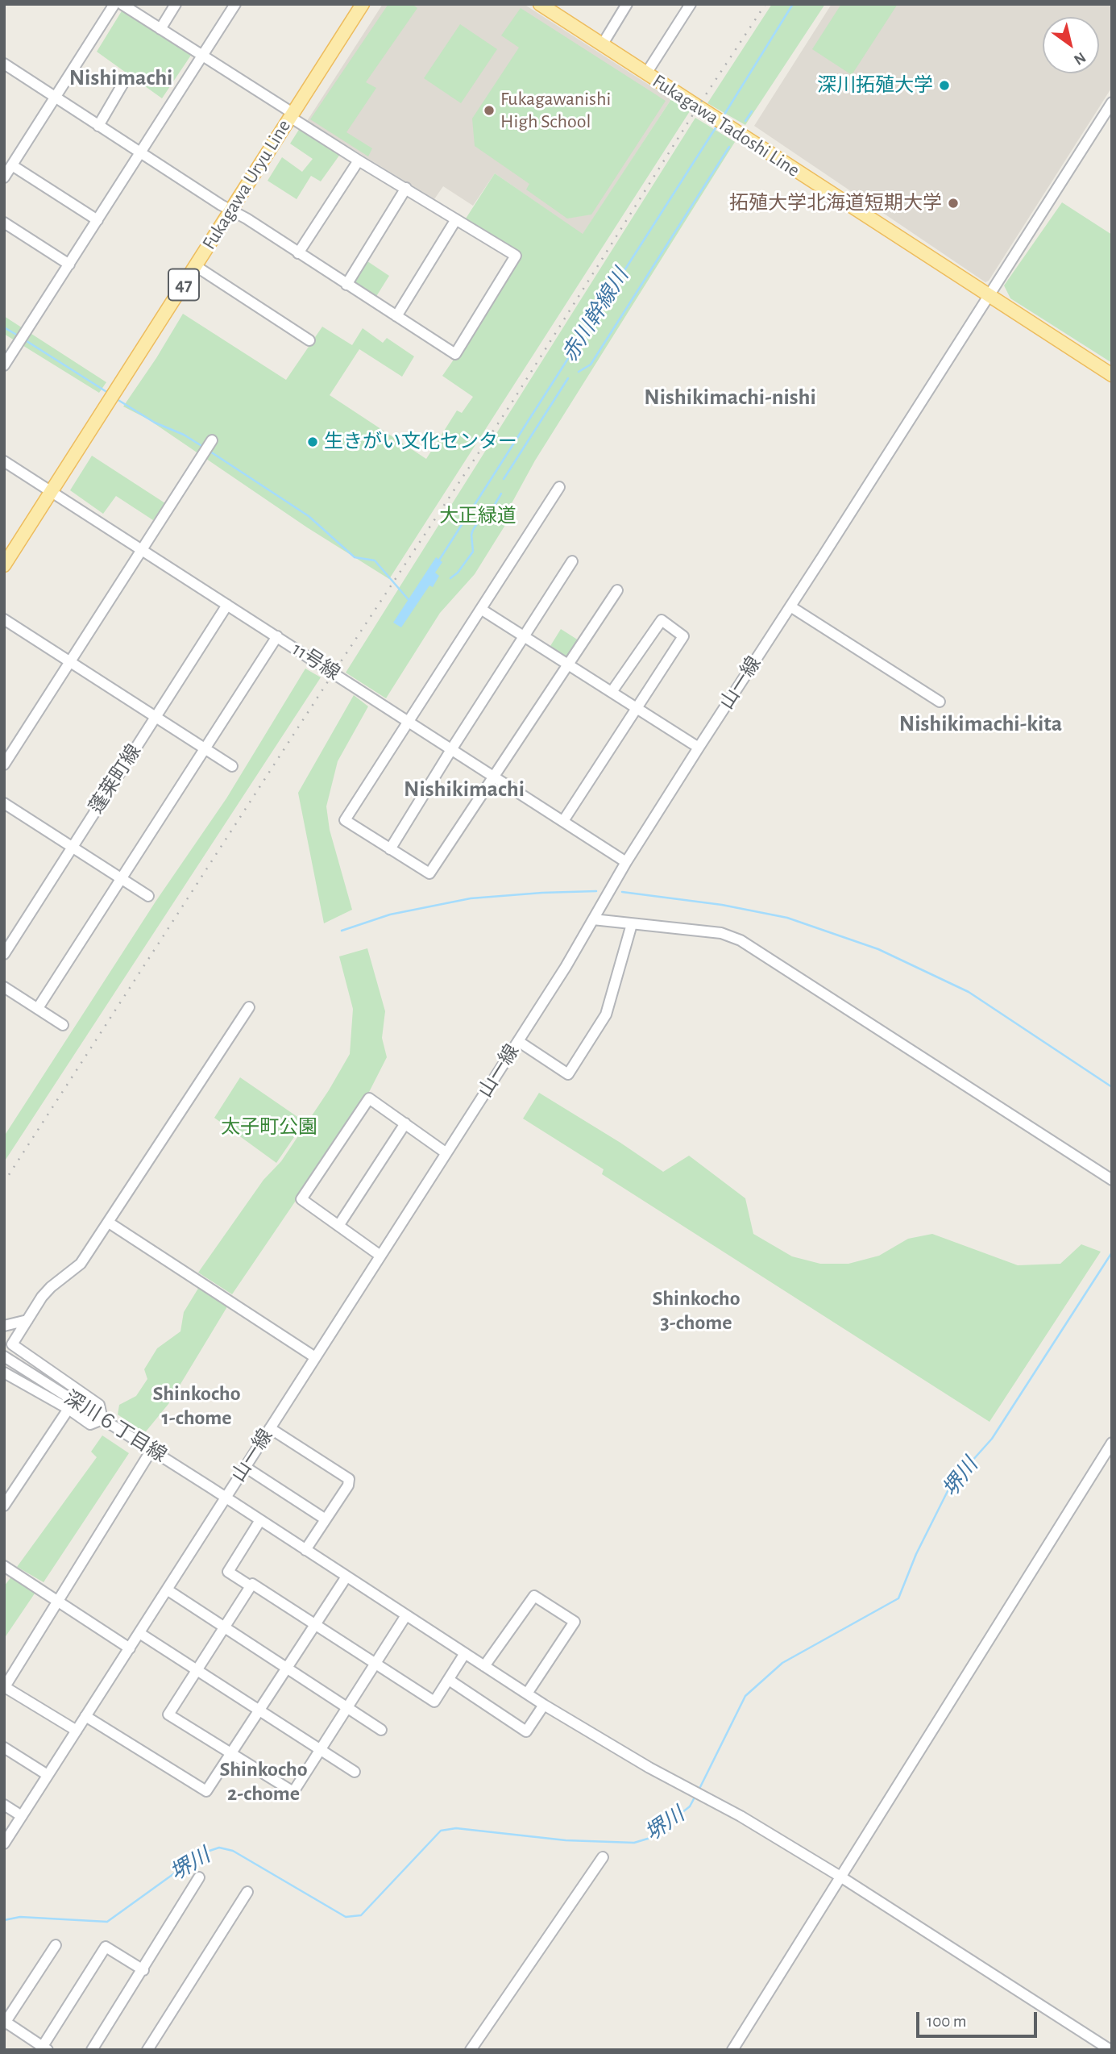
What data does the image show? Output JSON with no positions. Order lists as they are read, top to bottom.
{
  "streets": {
    "main road": ["Fukagawa Tadoshi Line", "Fukagawa Uryu Line", "47"],
    "street": [
      "11号線",
      "山一線",
      "蓬莱町線",
      "深川６丁目線"
    ]
  },
  "crossings": [
    ["Fukagawa Tadoshi Line", "山一線"],
    ["Fukagawa Uryu Line", "11号線"],
    ["11号線", "山一線"],
    ["11号線", "蓬莱町線"],
    ["山一線", "深川６丁目線"]
  ],
  "districts": [
    "Nishimachi",
    "Nishikimachi-nishi",
    "Nishikimachi-kita",
    "Nishikimachi",
    "Shinkocho 3-chome",
    "Shinkocho 1-chome",
    "Shinkocho 2-chome"
  ],
  "water": ["赤川幹線川", "堺川"],
  "parks": ["大正緑道", "太子町公園"],
  "places": [
    "深川拓殖大学",
    "Fukagawanishi High School",
    "拓殖大学北海道短期大学",
    "生きがい文化センター"
  ],
  "scale_bar": "100 m",
  "north": "bottom right"
}
